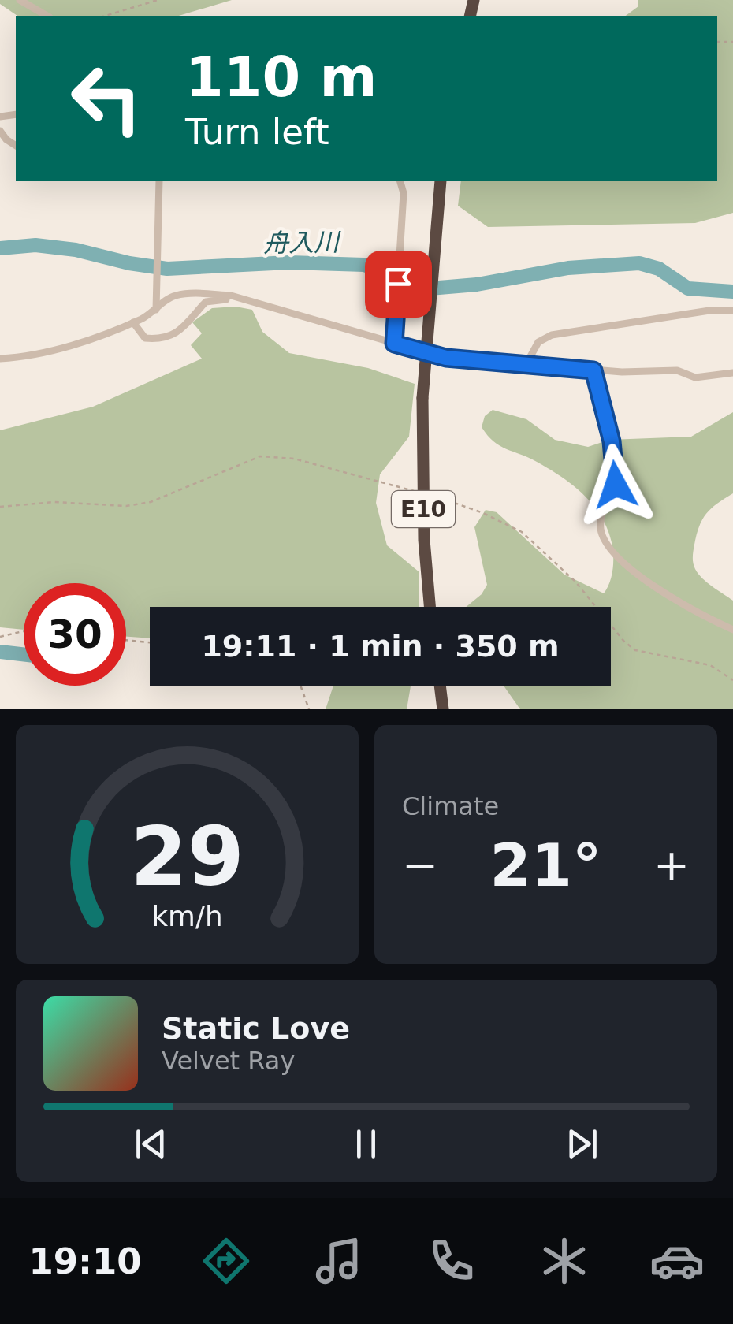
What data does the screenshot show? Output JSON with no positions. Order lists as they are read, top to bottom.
{
  "streets": {
    "highway": ["E10"]
  },
  "water": ["舟入川"],
  "page": {
    "turn": ["110 m", "Turn left"],
    "limit": "30",
    "trip": "19:11 · 1 min · 350 m",
    "tile": "Climate",
    "heat": ["−", "21°", "+"],
    "song": ["Static Love", "Velvet Ray"],
    "tabs": "19:10",
    "gauge": ["29", "km/h"]
  }
}
